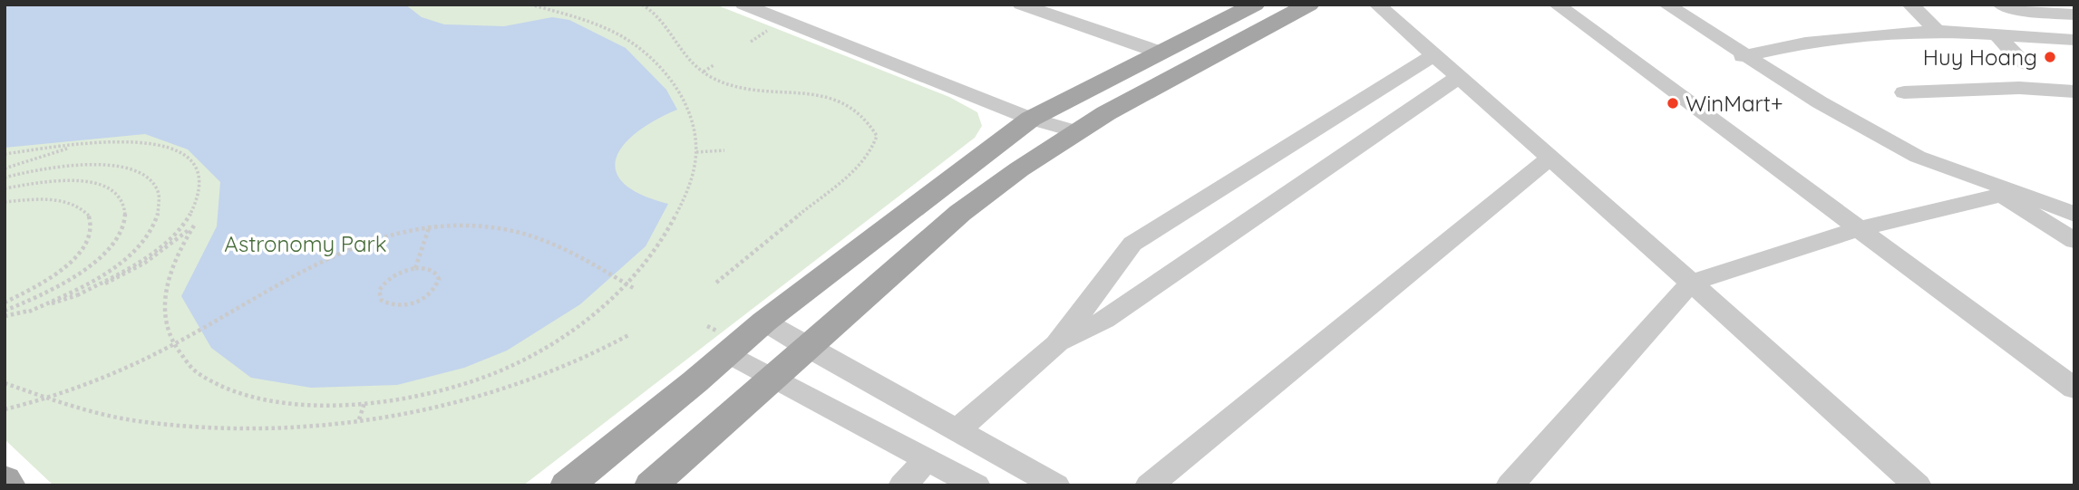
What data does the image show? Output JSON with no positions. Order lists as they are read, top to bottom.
{
  "parks": ["Astronomy Park"],
  "places": ["Huy Hoang", "WinMart+"]
}
